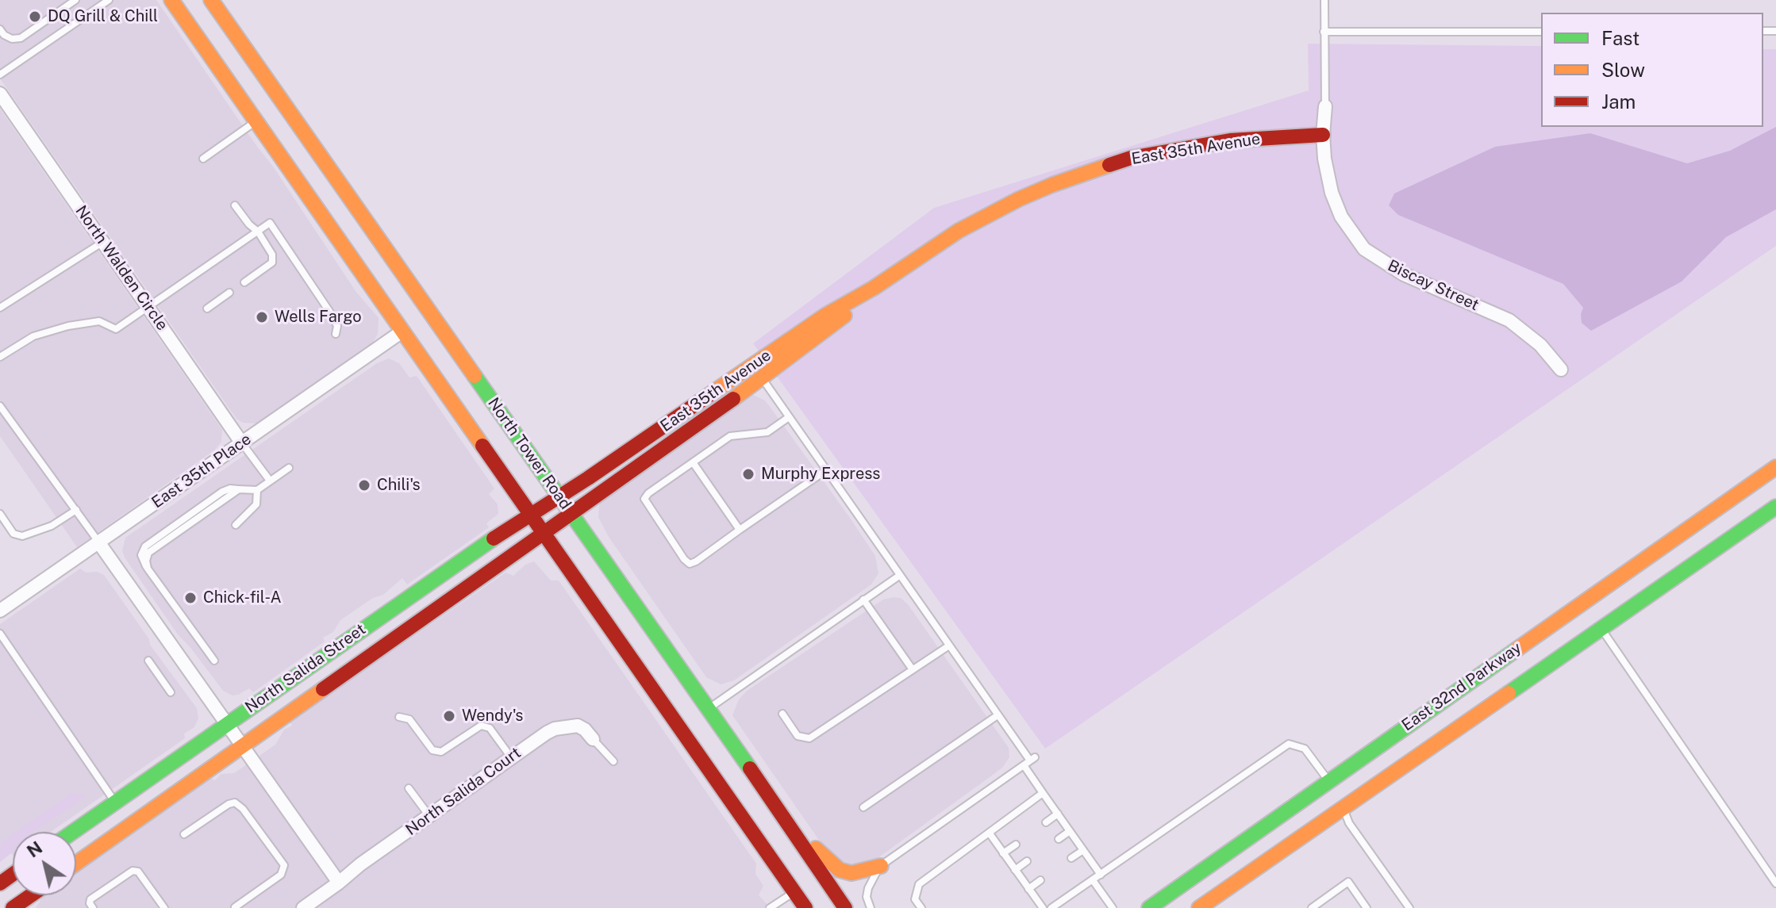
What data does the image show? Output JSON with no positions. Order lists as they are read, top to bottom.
{
  "streets": {
    "main road": [
      "East 35th Avenue",
      "North Tower Road",
      "North Salida Street",
      "East 32nd Parkway"
    ],
    "street": [
      "North Walden Circle",
      "Biscay Street",
      "East 35th Place",
      "North Salida Court"
    ]
  },
  "crossings": [
    ["East 35th Avenue", "Biscay Street"],
    ["East 35th Avenue", "North Tower Road"],
    ["East 35th Avenue", "North Salida Street"],
    ["North Walden Circle", "East 35th Place"],
    ["North Tower Road", "East 35th Place"],
    ["North Tower Road", "North Salida Street"]
  ],
  "places": [
    "DQ Grill & Chill",
    "Wells Fargo",
    "Murphy Express",
    "Chili's",
    "Chick-fil-A",
    "Wendy's"
  ],
  "legend": ["Fast", "Slow", "Jam"],
  "north": "top left"
}
